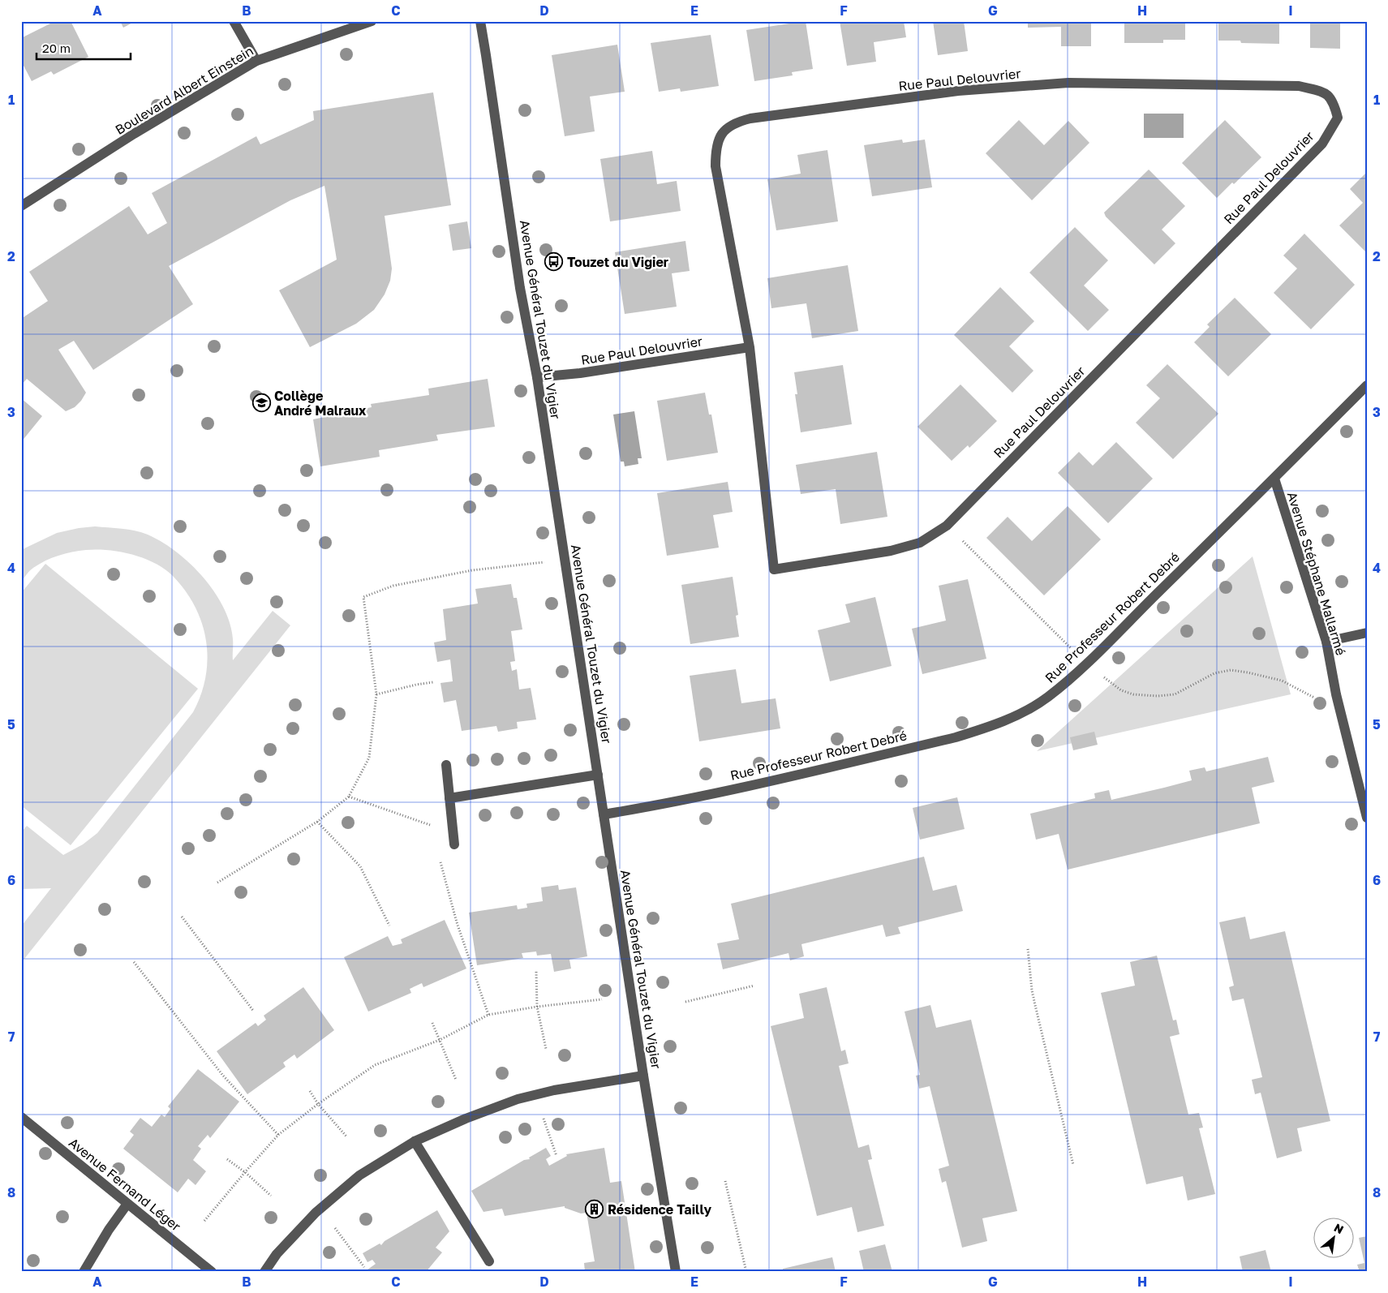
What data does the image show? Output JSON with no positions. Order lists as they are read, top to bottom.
{
  "streets": {
    "street": [
      "Rue Paul Delouvrier",
      "Boulevard Albert Einstein",
      "Avenue Général Touzet du Vigier",
      "Avenue Stéphane Mallarmé",
      "Rue Professeur Robert Debré",
      "Avenue Fernand Léger"
    ]
  },
  "crossings": [
    ["Rue Paul Delouvrier", "Avenue Général Touzet du Vigier"],
    ["Avenue Général Touzet du Vigier", "Rue Professeur Robert Debré"],
    ["Avenue Stéphane Mallarmé", "Rue Professeur Robert Debré"]
  ],
  "places": {
    "bus stop": ["Touzet du Vigier"],
    "school or university": ["Collège André Malraux"],
    "building": ["Résidence Tailly"]
  },
  "scale_bar": "20 m",
  "north": "top right",
  "grid": {
    "columns": [
      "A",
      "B",
      "C",
      "D",
      "E",
      "F",
      "G",
      "H",
      "I"
    ],
    "rows": [
      "1",
      "2",
      "3",
      "4",
      "5",
      "6",
      "7",
      "8"
    ]
  }
}
